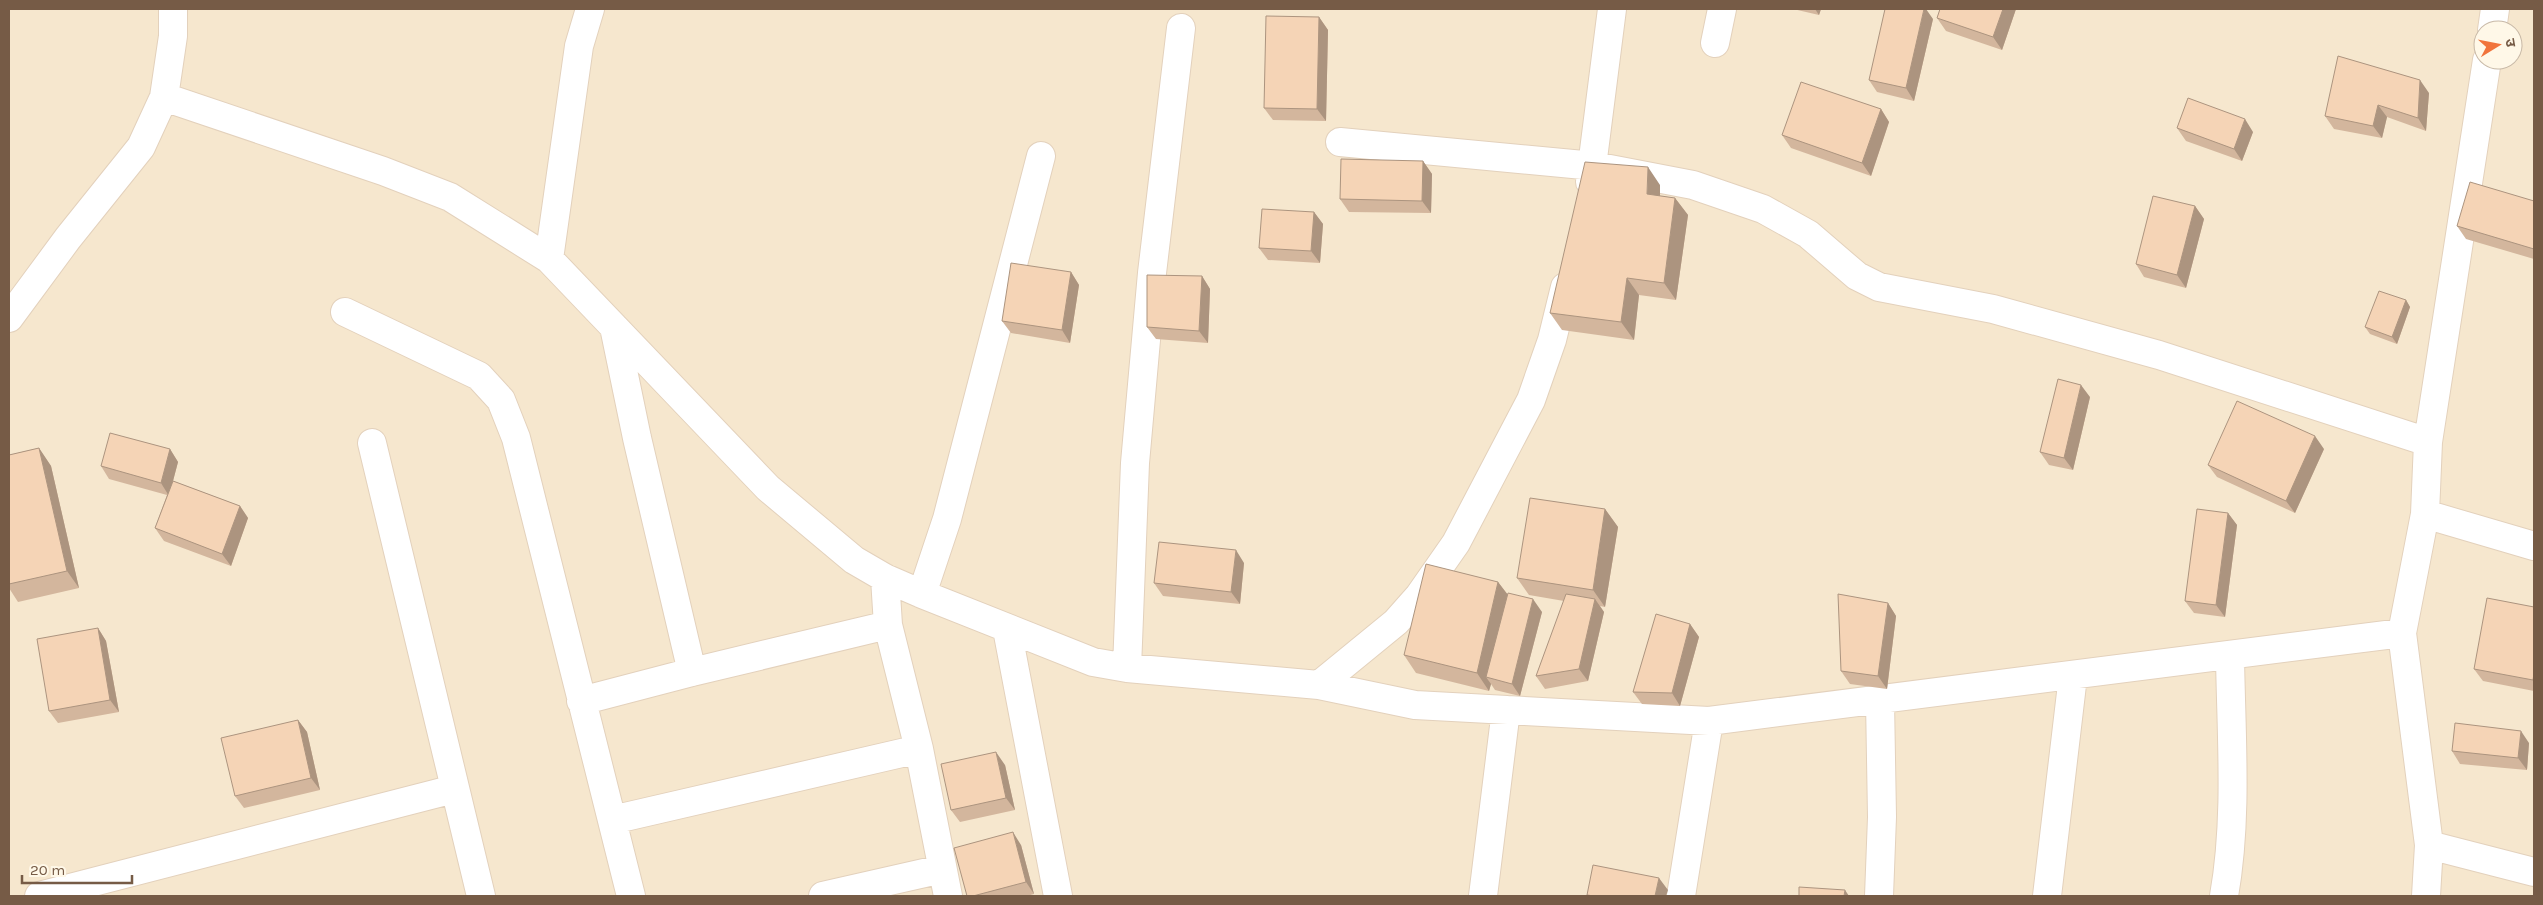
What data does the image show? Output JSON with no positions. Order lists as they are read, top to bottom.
{
  "scale_bar": "20 m",
  "north": "right"
}
